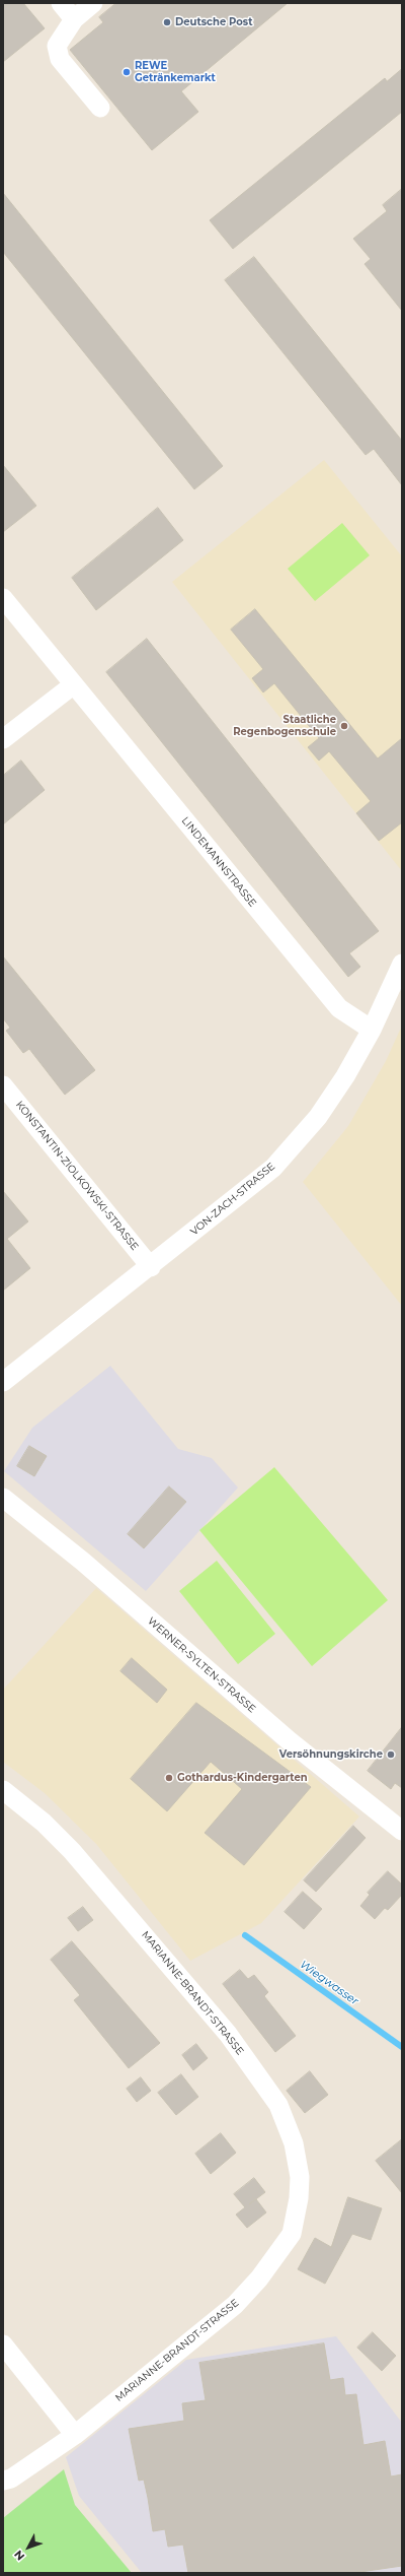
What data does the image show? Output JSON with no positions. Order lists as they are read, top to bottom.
{
  "streets": {
    "street": [
      "LINDEMANNSTRASSE",
      "KONSTANTIN-ZIOLKOWSKI-STRASSE",
      "VON-ZACH-STRASSE",
      "WERNER-SYLTEN-STRASSE",
      "MARIANNE-BRANDT-STRASSE"
    ]
  },
  "crossings": [
    ["LINDEMANNSTRASSE", "VON-ZACH-STRASSE"],
    ["KONSTANTIN-ZIOLKOWSKI-STRASSE", "VON-ZACH-STRASSE"]
  ],
  "water": ["Wiegwasser"],
  "places": [
    "Deutsche Post",
    "REWE Getränkemarkt",
    "Staatliche Regenbogenschule",
    "Versöhnungskirche",
    "Gothardus-Kindergarten"
  ],
  "north": "bottom left"
}
